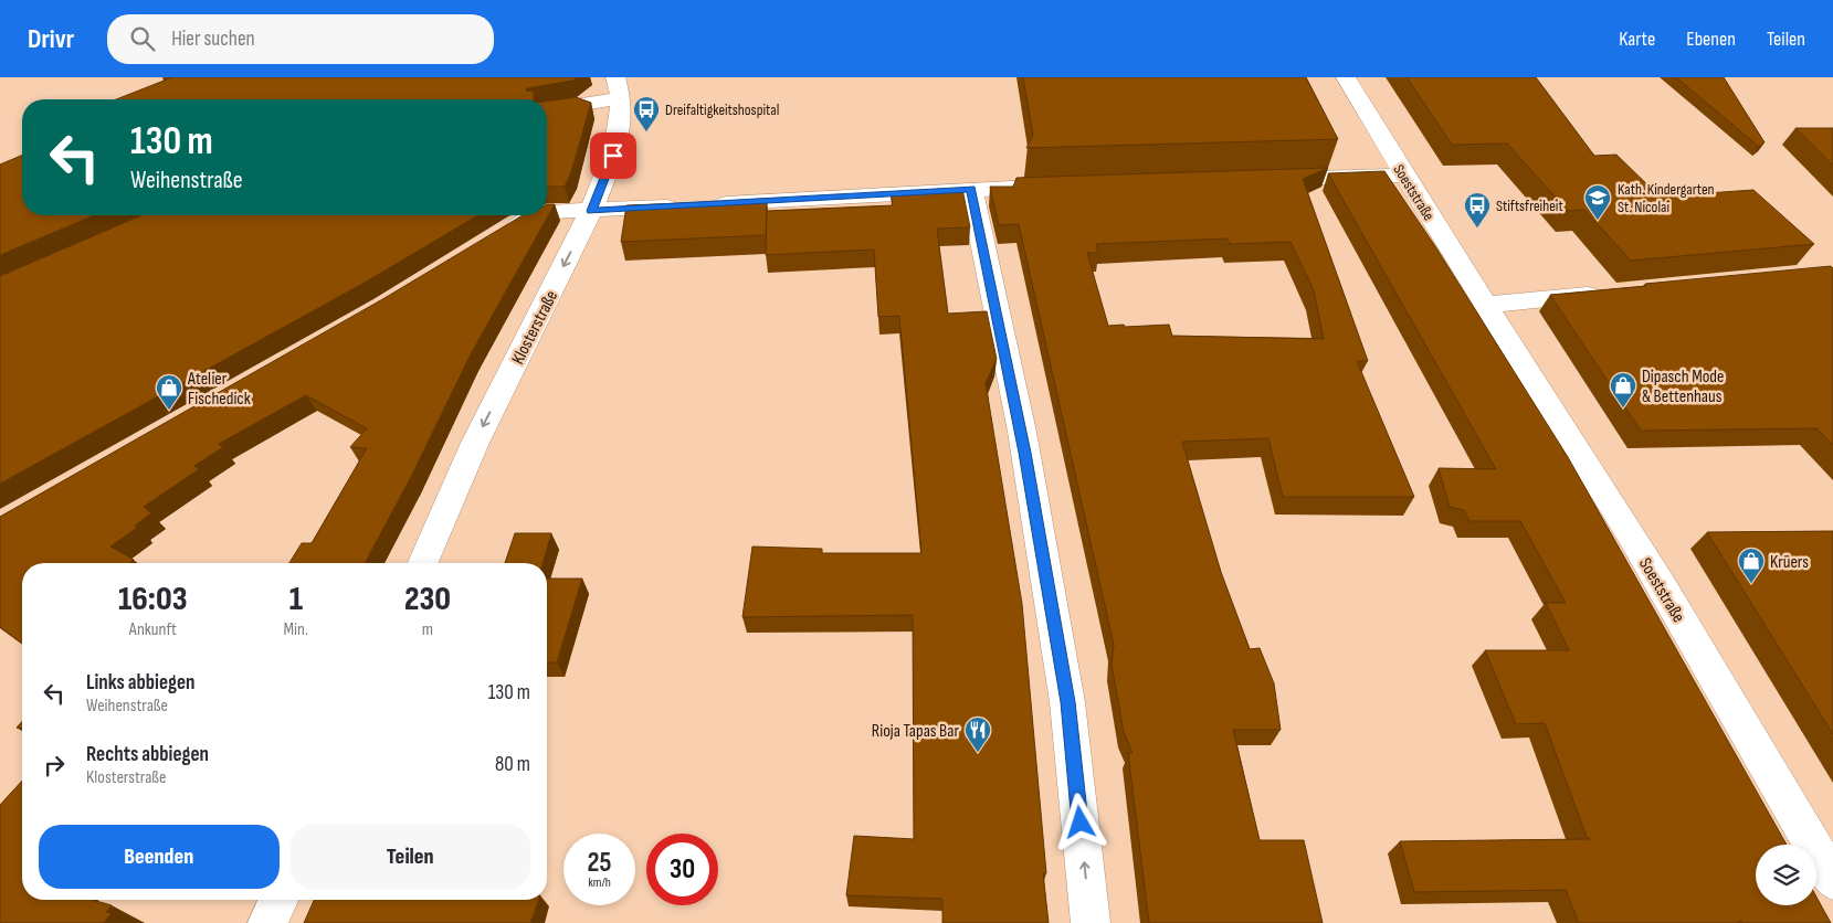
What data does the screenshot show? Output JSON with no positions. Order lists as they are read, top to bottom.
{
  "streets": {
    "street": ["Soeststraße", "Klosterstraße"]
  },
  "one_way": ["Klosterstraße"],
  "places": {
    "bus stop": ["Dreifaltigkeitshospital", "Stiftsfreiheit"],
    "school or university": ["Kath. Kindergarten St. Nicolai"],
    "shop": ["Dipasch Mode & Bettenhaus", "Atelier Fischedick", "Krüers"],
    "restaurant": ["Rioja Tapas Bar"]
  },
  "page": {
    "header": "Drivr",
    "search": "Hier suchen",
    "nav": ["Karte", "Ebenen", "Teilen"],
    "turn": ["130 m", "Weihenstraße"],
    "eta": [
      "16:03",
      "Ankunft",
      "1",
      "Min.",
      "230",
      "m"
    ],
    "list": [
      {
        "name": "Links abbiegen",
        "note": "Weihenstraße",
        "value": "130 m"
      },
      {
        "name": "Rechts abbiegen",
        "note": "Klosterstraße",
        "value": "80 m"
      }
    ],
    "buttons": ["Beenden", "Teilen"],
    "speed": "25 km/h",
    "limit": "30"
  }
}
